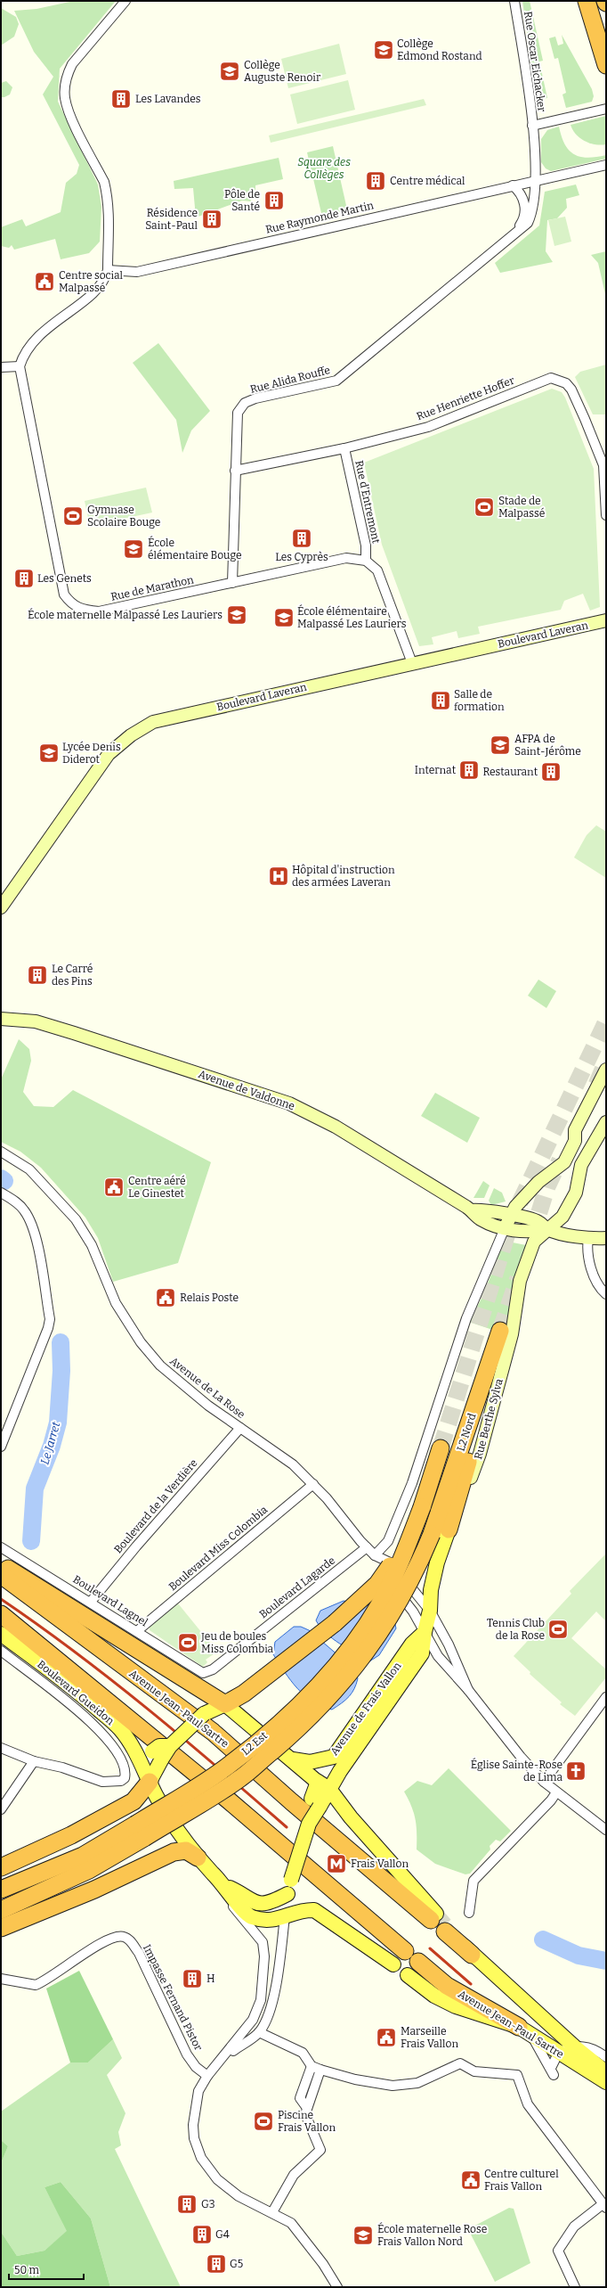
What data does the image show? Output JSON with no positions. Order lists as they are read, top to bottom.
{
  "streets": {
    "highway": ["L2 Nord", "Avenue Jean-Paul Sartre", "L2 Est"],
    "main road": ["Rue Berthe Sylva", "Boulevard Gueidon", "Avenue de Frais Vallon"],
    "street": [
      "Rue Oscar Eichacker",
      "Rue Raymonde Martin",
      "Rue Alida Rouffe",
      "Rue Henriette Hoffer",
      "Rue d'Entremont",
      "Rue de Marathon",
      "Boulevard Laveran",
      "Avenue de Valdonne",
      "Avenue de La Rose",
      "Boulevard de la Verdière",
      "Boulevard Miss Colombia",
      "Boulevard Lagarde",
      "Boulevard Lagnel",
      "Impasse Fernand Pistor"
    ]
  },
  "crossings": [
    ["Rue Raymonde Martin", "Rue Alida Rouffe"],
    ["Rue Alida Rouffe", "Rue Henriette Hoffer"],
    ["Rue Alida Rouffe", "Rue de Marathon"],
    ["Rue Henriette Hoffer", "Rue d'Entremont"],
    ["Rue d'Entremont", "Rue de Marathon"],
    ["Avenue de Valdonne", "Rue Berthe Sylva"],
    ["Avenue de La Rose", "Boulevard de la Verdière"],
    ["Avenue de La Rose", "Boulevard Miss Colombia"],
    ["Avenue de La Rose", "Boulevard Lagarde"],
    ["Rue Berthe Sylva", "L2 Nord"],
    ["Rue Berthe Sylva", "Avenue de Frais Vallon"],
    ["L2 Nord", "L2 Est"],
    ["Boulevard de la Verdière", "Boulevard Lagnel"],
    ["Boulevard Miss Colombia", "Boulevard Lagnel"],
    ["Boulevard Lagarde", "Boulevard Lagnel"]
  ],
  "water": ["Le Jarret"],
  "parks": ["Square des Collèges"],
  "places": {
    "school or university": [
      "Collège Edmond Rostand",
      "Collège Auguste Renoir",
      "École élémentaire Bouge",
      "École maternelle Malpassé Les Lauriers",
      "École élémentaire Malpassé Les Lauriers",
      "AFPA de Saint-Jérôme",
      "Lycée Denis Diderot",
      "École maternelle Rose Frais Vallon Nord"
    ],
    "building": [
      "Les Lavandes",
      "Centre médical",
      "Pôle de Santé",
      "Résidence Saint-Paul",
      "Les Cyprès",
      "Les Genets",
      "Salle de formation",
      "Internat",
      "Restaurant",
      "Le Carré des Pins",
      "H",
      "G3",
      "G4",
      "G5"
    ],
    "public building": [
      "Centre social Malpassé",
      "Centre aéré Le Ginestet",
      "Relais Poste",
      "Marseille Frais Vallon",
      "Centre culturel Frais Vallon"
    ],
    "sports": [
      "Stade de Malpassé",
      "Gymnase Scolaire Bouge",
      "Tennis Club de la Rose",
      "Jeu de boules Miss Colombia",
      "Piscine Frais Vallon"
    ],
    "hospital": ["Hôpital d'instruction des armées Laveran"],
    "church": ["Église Sainte-Rose de Lima"],
    "metro station": ["Frais Vallon"]
  },
  "scale_bar": "50 m"
}
